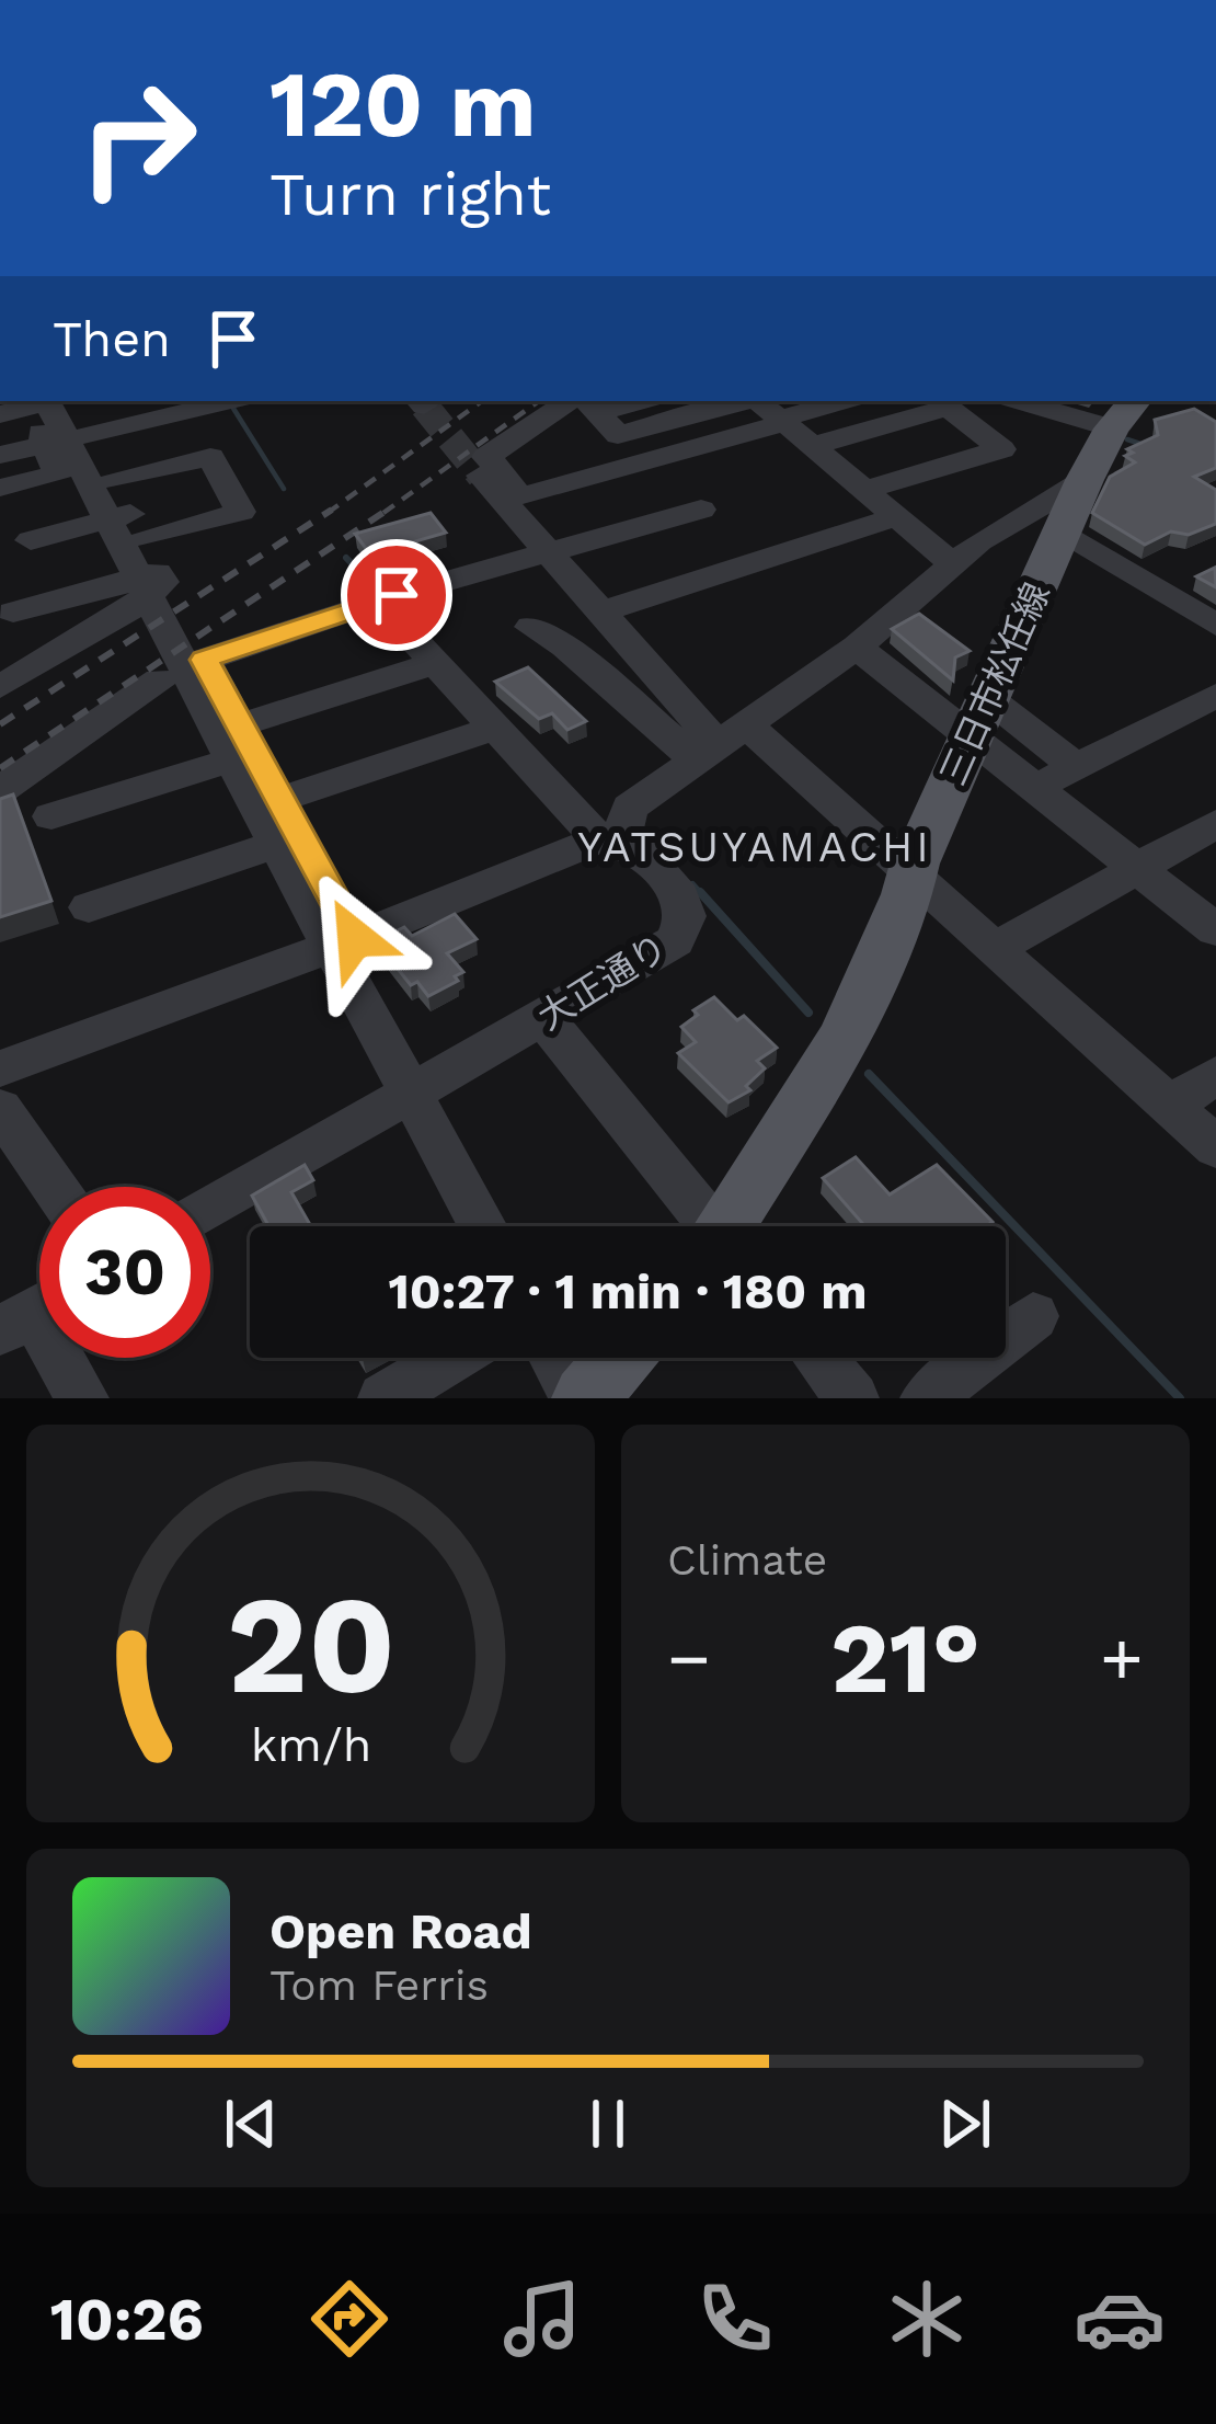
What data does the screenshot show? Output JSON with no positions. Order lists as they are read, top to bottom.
{
  "streets": {
    "main road": ["三日市松任線"],
    "street": ["大正通り"]
  },
  "districts": ["YATSUYAMACHI"],
  "page": {
    "turn": ["120 m", "Turn right"],
    "then": "Then",
    "limit": "30",
    "trip": "10:27 · 1 min · 180 m",
    "tile": "Climate",
    "heat": ["−", "21°", "+"],
    "song": ["Open Road", "Tom Ferris"],
    "tabs": "10:26",
    "gauge": ["20", "km/h"]
  }
}
